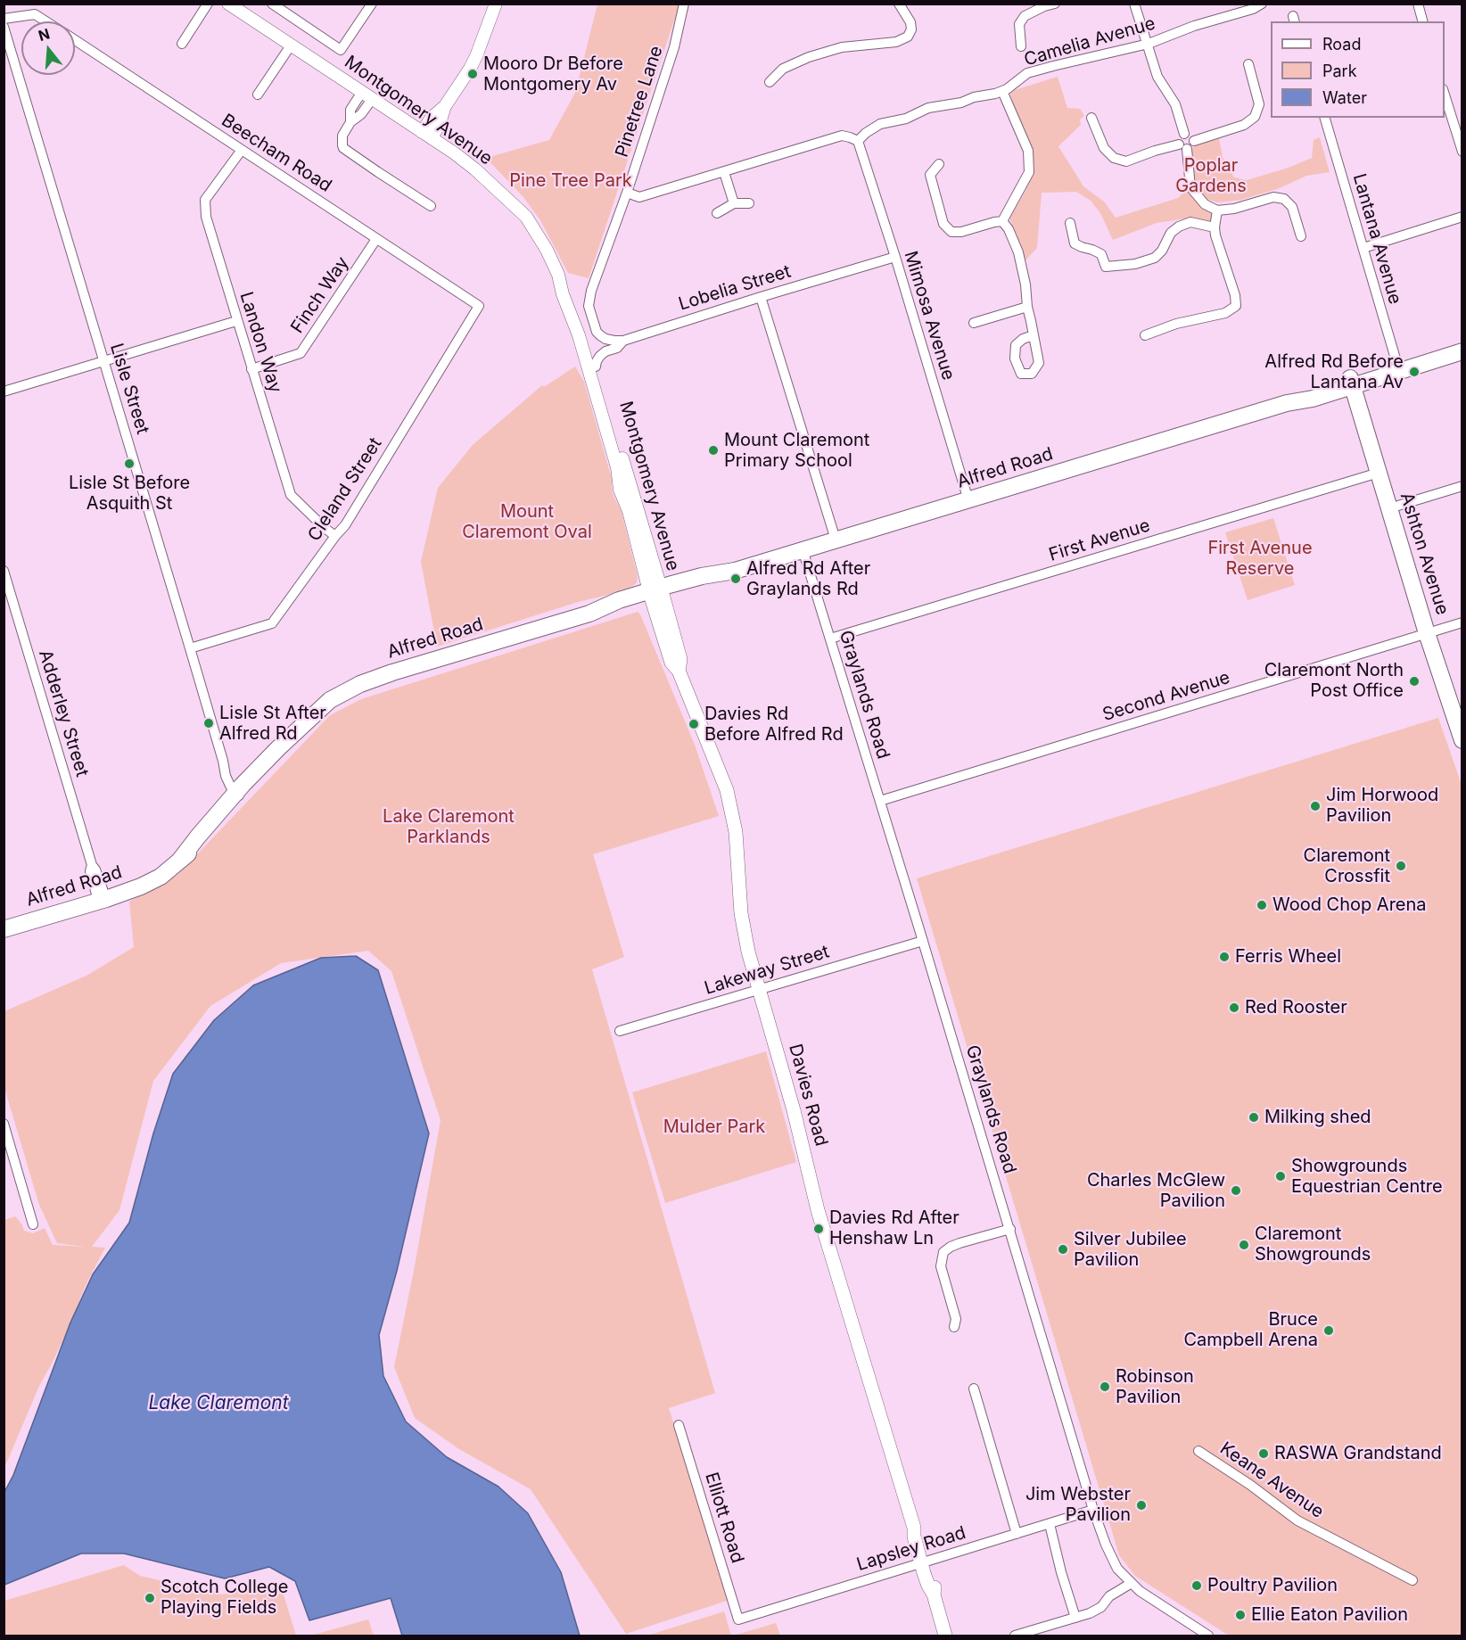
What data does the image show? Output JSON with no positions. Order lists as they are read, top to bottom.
{
  "streets": {
    "main road": ["Alfred Road", "Ashton Avenue", "Davies Road"],
    "street": [
      "Camelia Avenue",
      "Pinetree Lane",
      "Montgomery Avenue",
      "Beecham Road",
      "Lantana Avenue",
      "Lobelia Street",
      "Finch Way",
      "Mimosa Avenue",
      "Landon Way",
      "Lisle Street",
      "Cleland Street",
      "First Avenue",
      "Graylands Road",
      "Second Avenue",
      "Adderley Street",
      "Lakeway Street",
      "Keane Avenue",
      "Elliott Road",
      "Lapsley Road"
    ]
  },
  "crossings": [
    ["Camelia Avenue", "Mimosa Avenue"],
    ["Pinetree Lane", "Lobelia Street"],
    ["Montgomery Avenue", "Lobelia Street"],
    ["Montgomery Avenue", "Alfred Road"],
    ["Montgomery Avenue", "Davies Road"],
    ["Beecham Road", "Finch Way"],
    ["Beecham Road", "Landon Way"],
    ["Beecham Road", "Cleland Street"],
    ["Lantana Avenue", "Alfred Road"],
    ["Lobelia Street", "Mimosa Avenue"],
    ["Finch Way", "Landon Way"],
    ["Mimosa Avenue", "Alfred Road"],
    ["Landon Way", "Cleland Street"],
    ["Lisle Street", "Alfred Road"],
    ["Lisle Street", "Cleland Street"],
    ["Alfred Road", "Ashton Avenue"],
    ["Alfred Road", "Graylands Road"],
    ["Alfred Road", "Adderley Street"],
    ["Alfred Road", "Davies Road"],
    ["First Avenue", "Ashton Avenue"],
    ["First Avenue", "Graylands Road"],
    ["Ashton Avenue", "Second Avenue"],
    ["Graylands Road", "Second Avenue"],
    ["Graylands Road", "Lakeway Street"],
    ["Graylands Road", "Lapsley Road"],
    ["Lakeway Street", "Davies Road"],
    ["Davies Road", "Lapsley Road"],
    ["Elliott Road", "Lapsley Road"]
  ],
  "water": ["Lake Claremont"],
  "parks": [
    "Poplar Gardens",
    "Pine Tree Park",
    "Mount Claremont Oval",
    "First Avenue Reserve",
    "Lake Claremont Parklands",
    "Mulder Park"
  ],
  "places": [
    "Mooro Dr Before Montgomery Av",
    "Alfred Rd Before Lantana Av",
    "Mount Claremont Primary School",
    "Lisle St Before Asquith St",
    "Alfred Rd After Graylands Rd",
    "Claremont North Post Office",
    "Lisle St After Alfred Rd",
    "Davies Rd Before Alfred Rd",
    "Jim Horwood Pavilion",
    "Claremont Crossfit",
    "Wood Chop Arena",
    "Ferris Wheel",
    "Red Rooster",
    "Milking shed",
    "Showgrounds Equestrian Centre",
    "Charles McGlew Pavilion",
    "Davies Rd After Henshaw Ln",
    "Claremont Showgrounds",
    "Silver Jubilee Pavilion",
    "Bruce Campbell Arena",
    "Robinson Pavilion",
    "RASWA Grandstand",
    "Jim Webster Pavilion",
    "Poultry Pavilion",
    "Scotch College Playing Fields",
    "Ellie Eaton Pavilion"
  ],
  "legend": ["Road", "Park", "Water"],
  "north": "top"
}
